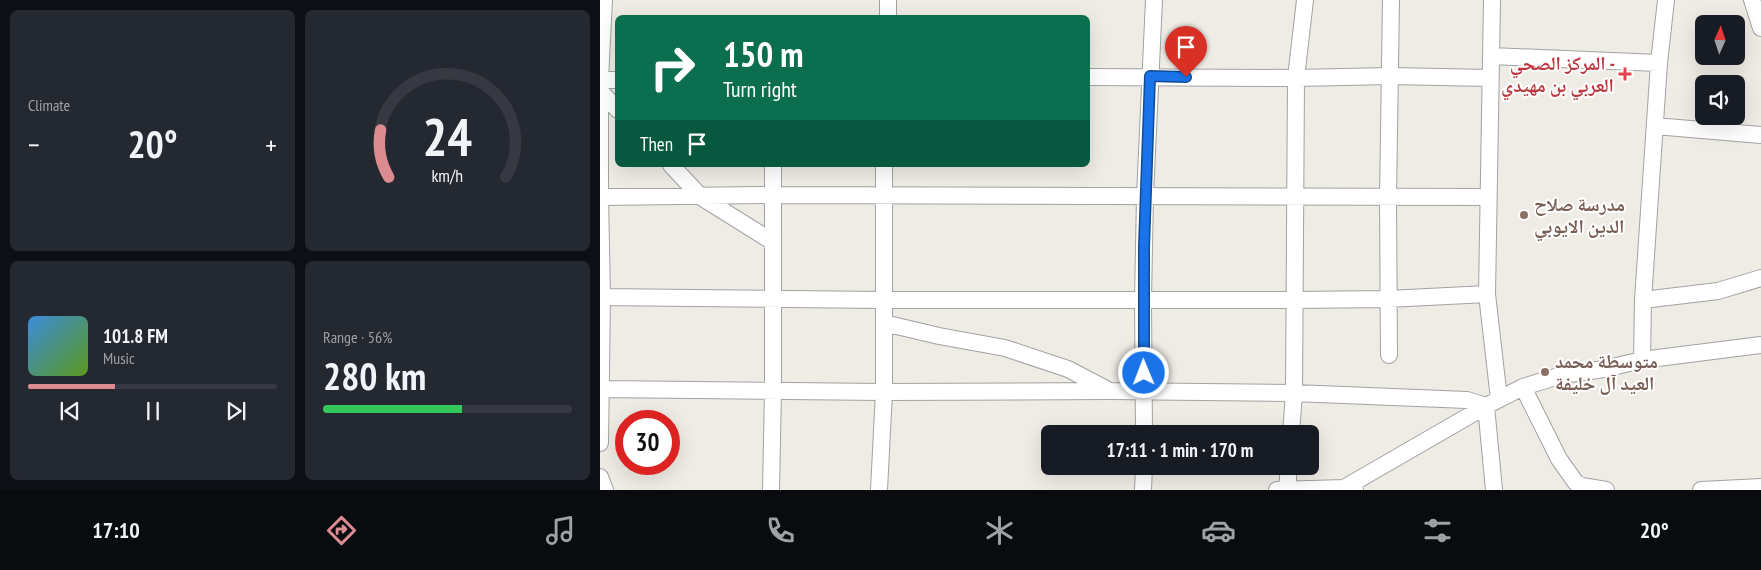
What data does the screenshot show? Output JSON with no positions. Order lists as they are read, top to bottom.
{
  "places": {
    "health": ["المركز الصحي - العربي بن مهيدي"],
    "other": ["مدرسة صلاح الدين الايوبي", "متوسطة محمد العيد آل خليفة"]
  },
  "north": "top",
  "page": {
    "tile": [
      "Climate",
      ["Range · 56%", "280 km"]
    ],
    "turn": ["150 m", "Turn right"],
    "then": "Then",
    "heat": ["−", "20°", "+"],
    "song": ["101.8 FM", "Music"],
    "limit": "30",
    "trip": "17:11 · 1 min · 170 m",
    "tabs": ["17:10", "20°"],
    "gauge": ["24", "km/h"]
  }
}
